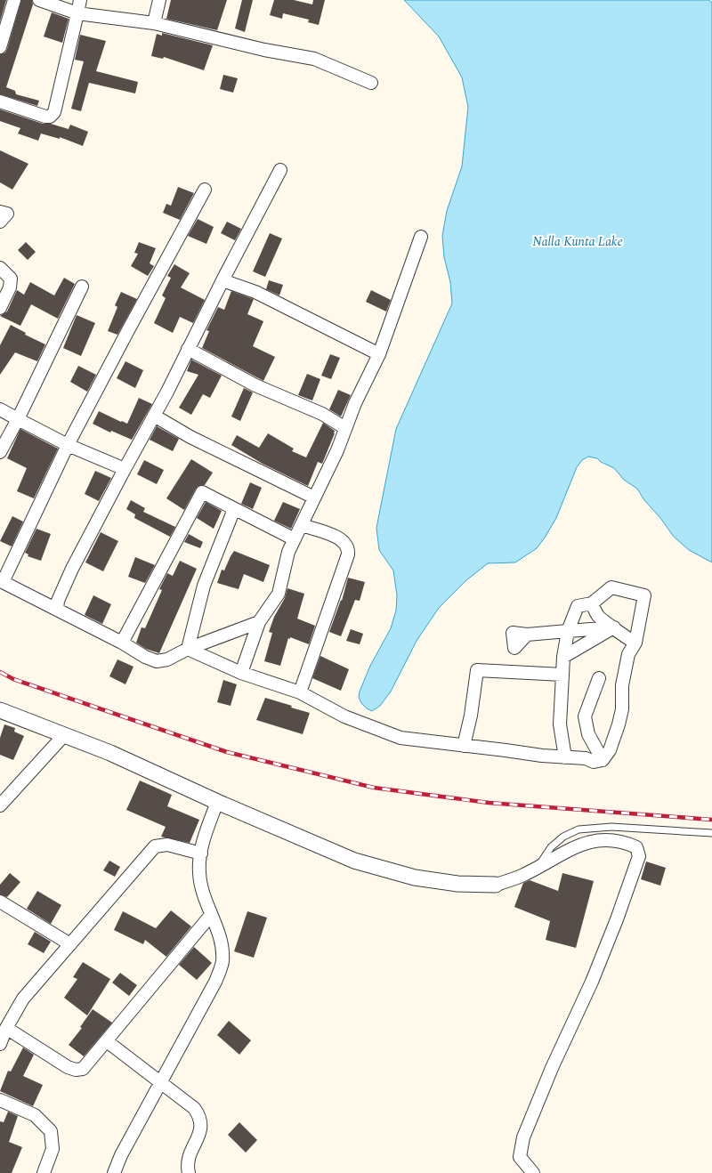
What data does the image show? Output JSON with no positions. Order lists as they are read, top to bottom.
{
  "water": ["Nalla Kunta Lake"]
}
